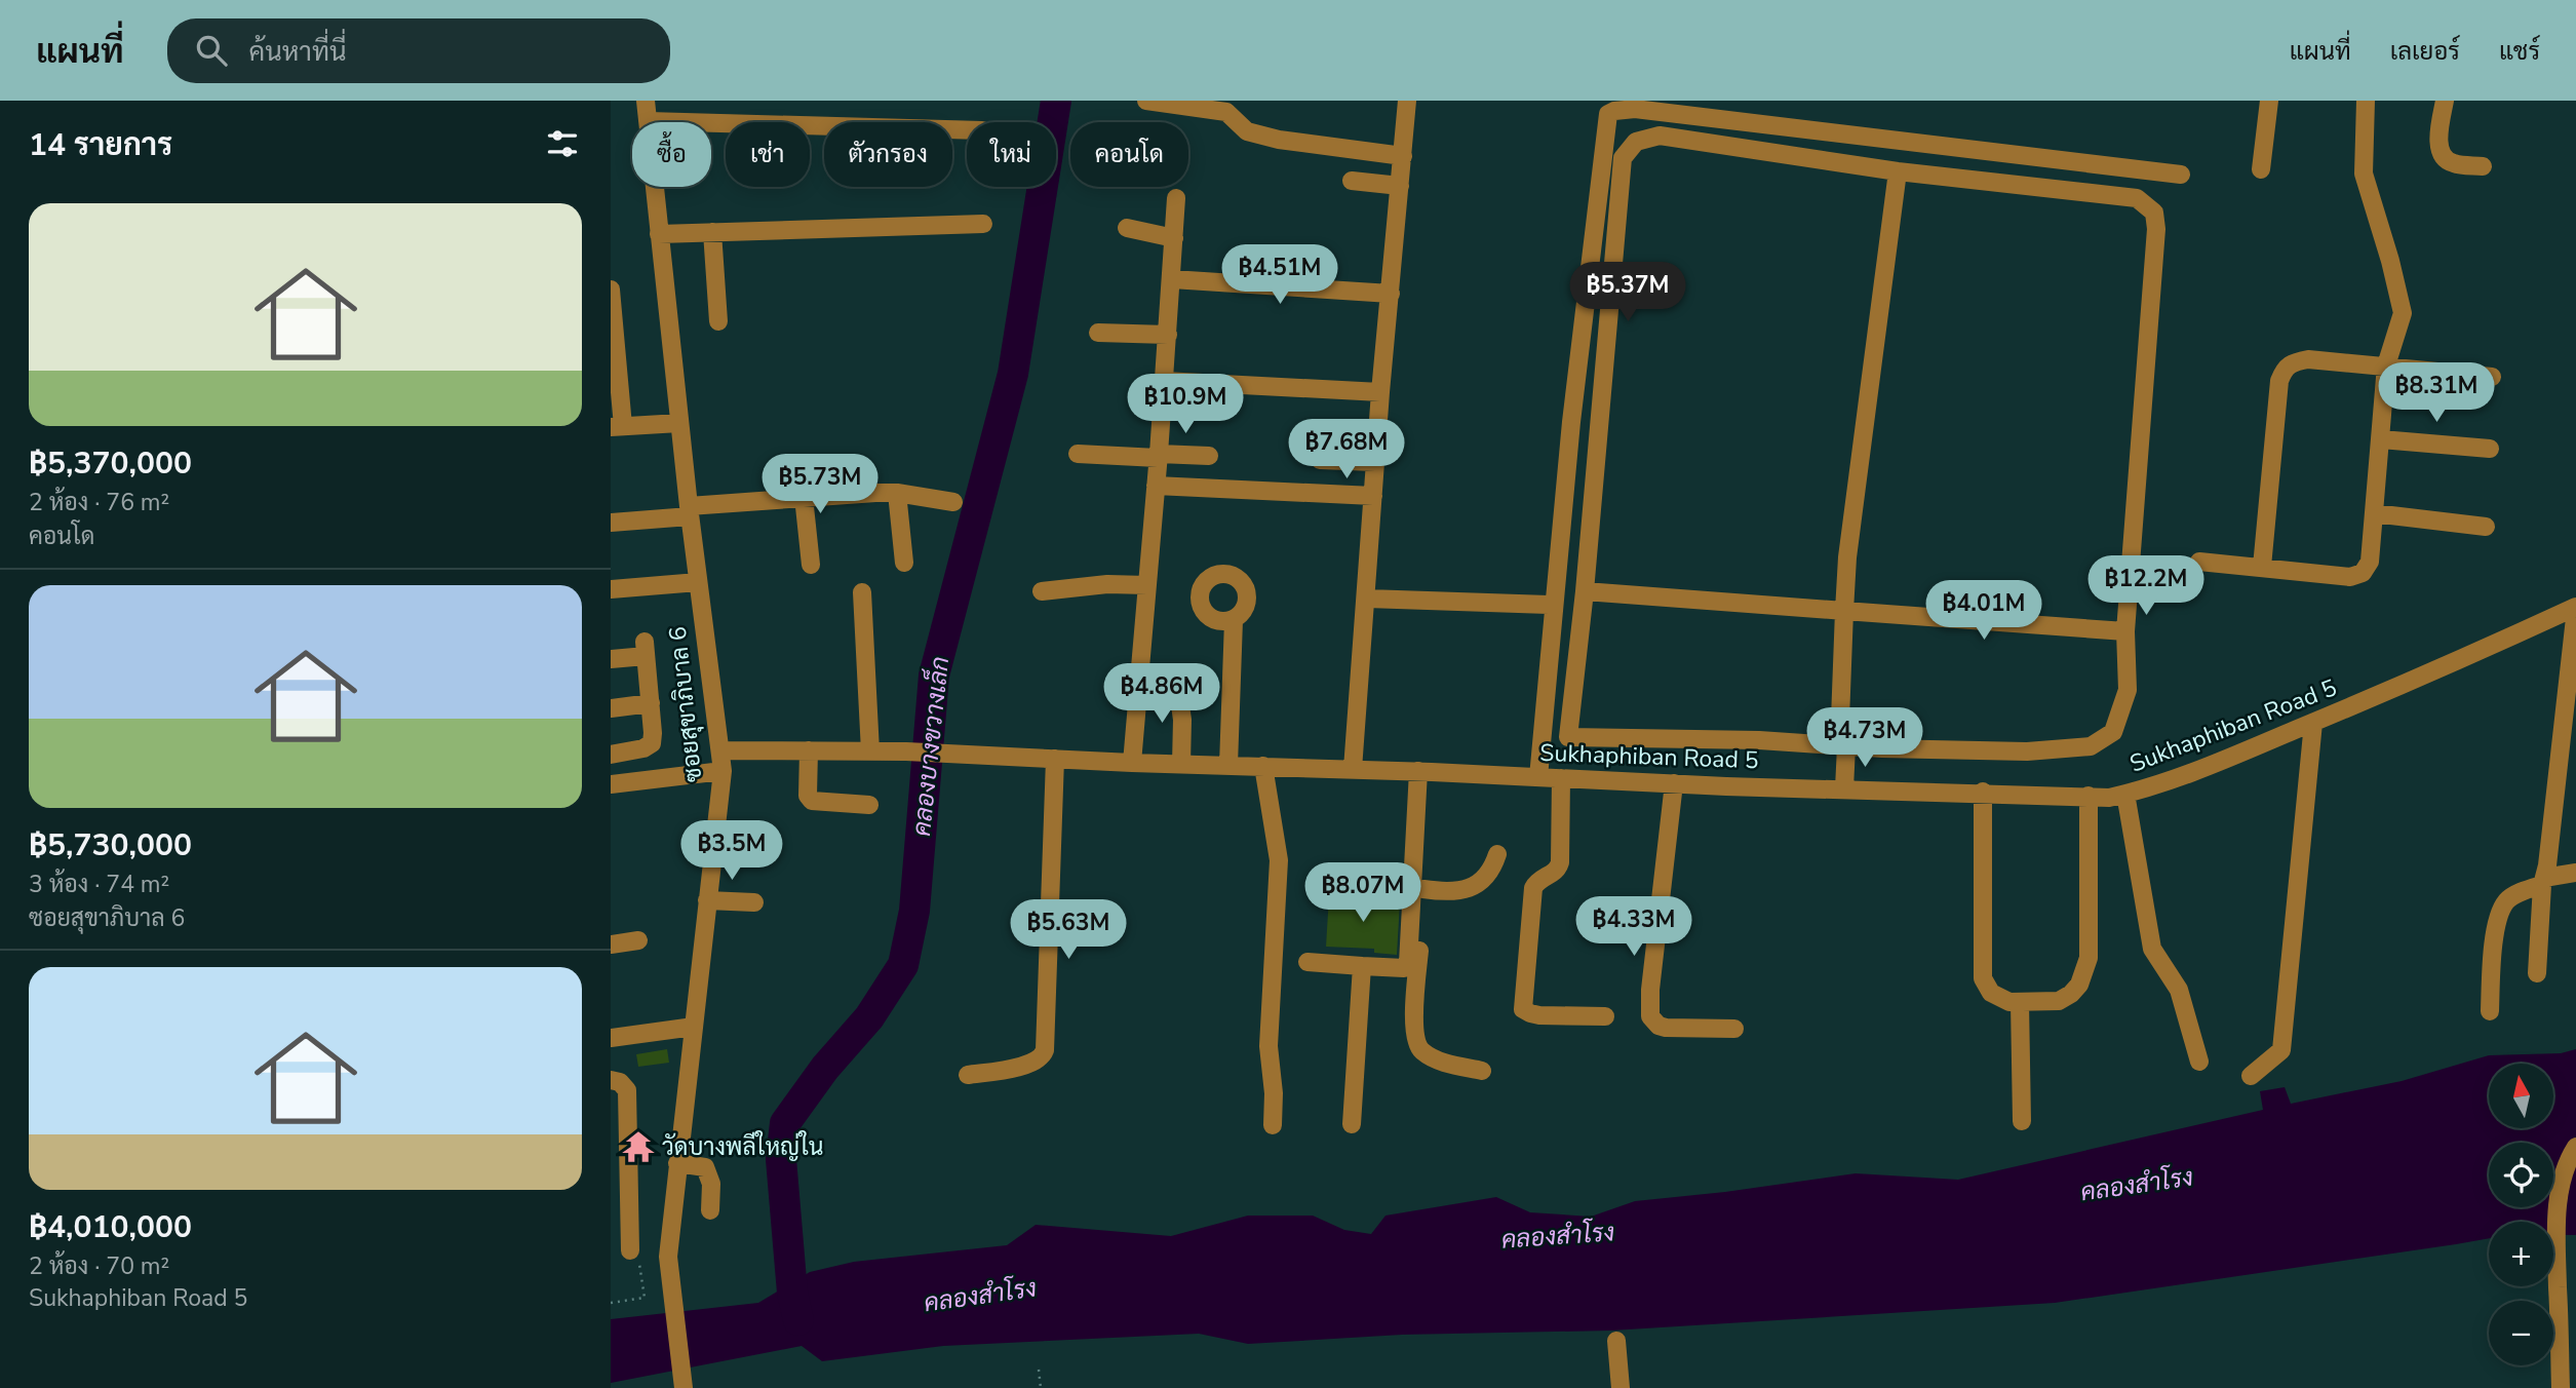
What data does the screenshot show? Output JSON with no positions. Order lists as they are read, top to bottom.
{
  "streets": {
    "street": ["ซอยสุขาภิบาล 6", "Sukhaphiban Road 5"]
  },
  "crossings": [
    ["ซอยสุขาภิบาล 6", "Sukhaphiban Road 5"]
  ],
  "water": ["คลองบางขวางเล็ก", "คลองสำโรง"],
  "places": {
    "temple": ["วัดบางพลีใหญ่ใน"]
  },
  "north": "top",
  "page": {
    "header": "แผนที่",
    "search": "ค้นหาที่นี่",
    "nav": ["แผนที่", "เลเยอร์", "แชร์"],
    "heading": "14 รายการ",
    "chip": [
      "ซื้อ",
      "เช่า",
      "ตัวกรอง",
      "ใหม่",
      "คอนโด"
    ],
    "list": [
      {
        "name": "฿5,370,000",
        "note": "2 ห้อง · 76 m² · คอนโด"
      },
      {
        "name": "฿5,730,000",
        "note": "3 ห้อง · 74 m² · ซอยสุขาภิบาล 6"
      },
      {
        "name": "฿4,010,000",
        "note": "2 ห้อง · 70 m² · Sukhaphiban Road 5"
      }
    ],
    "price": [
      "฿4.51M",
      "฿5.37M",
      "฿8.31M",
      "฿10.9M",
      "฿7.68M",
      "฿5.73M",
      "฿12.2M",
      "฿4.01M",
      "฿4.86M",
      "฿4.73M",
      "฿3.5M",
      "฿8.07M",
      "฿4.33M",
      "฿5.63M"
    ],
    "map_buttons": ["+", "−"]
  }
}
